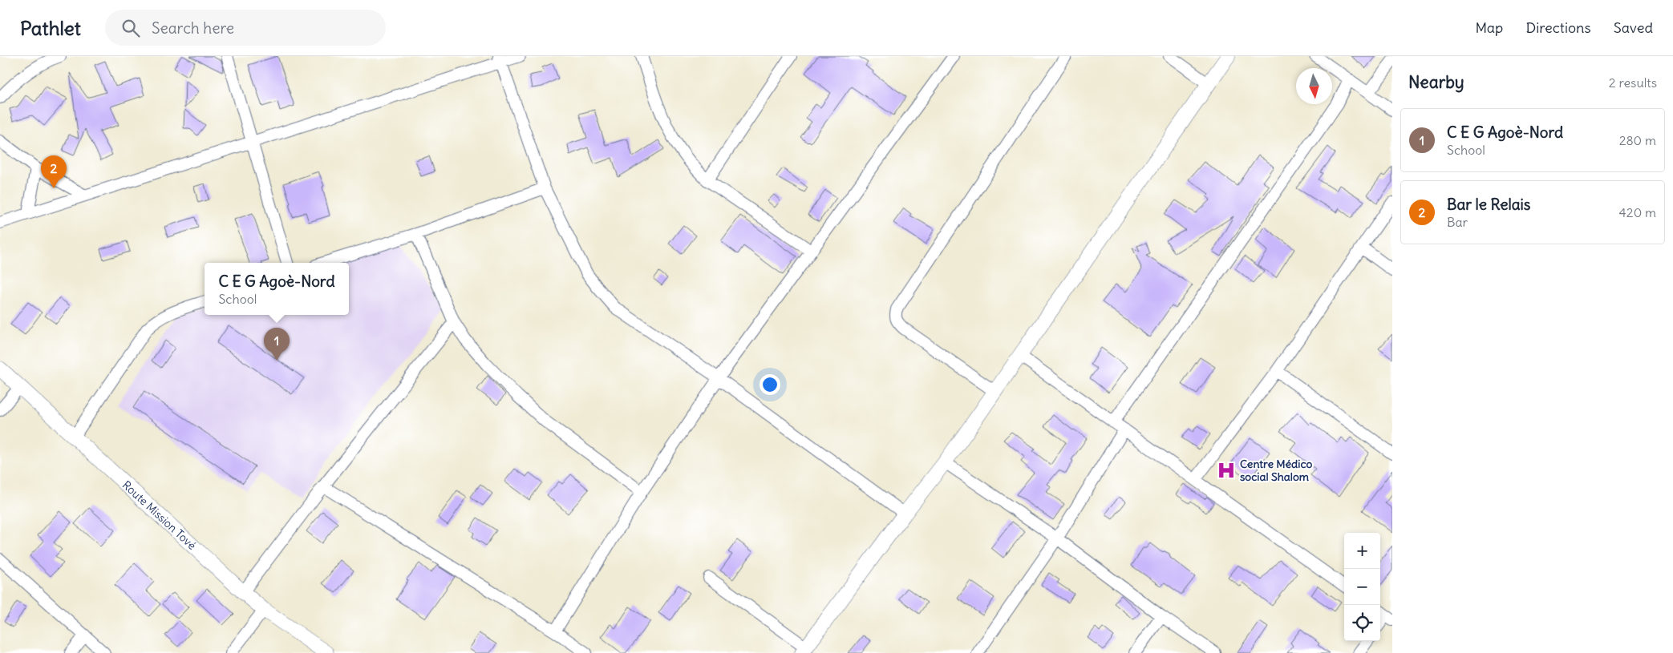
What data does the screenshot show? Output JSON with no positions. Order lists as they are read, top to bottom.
{
  "streets": {
    "street": ["Route Mission Tové"]
  },
  "places": {
    "hospital": ["Centre Médico social Shalom"]
  },
  "north": "bottom",
  "page": {
    "header": "Pathlet",
    "search": "Search here",
    "nav": ["Map", "Directions", "Saved"],
    "heading": ["Nearby", "2 results"],
    "list": [
      {
        "mark": "1",
        "name": "C E G Agoè-Nord",
        "note": "School",
        "value": "280 m"
      },
      {
        "mark": "2",
        "name": "Bar le Relais",
        "note": "Bar",
        "value": "420 m"
      }
    ],
    "pins": ["2", "1"],
    "popup": ["C E G Agoè-Nord", "School"],
    "map_buttons": ["+", "−"]
  }
}
